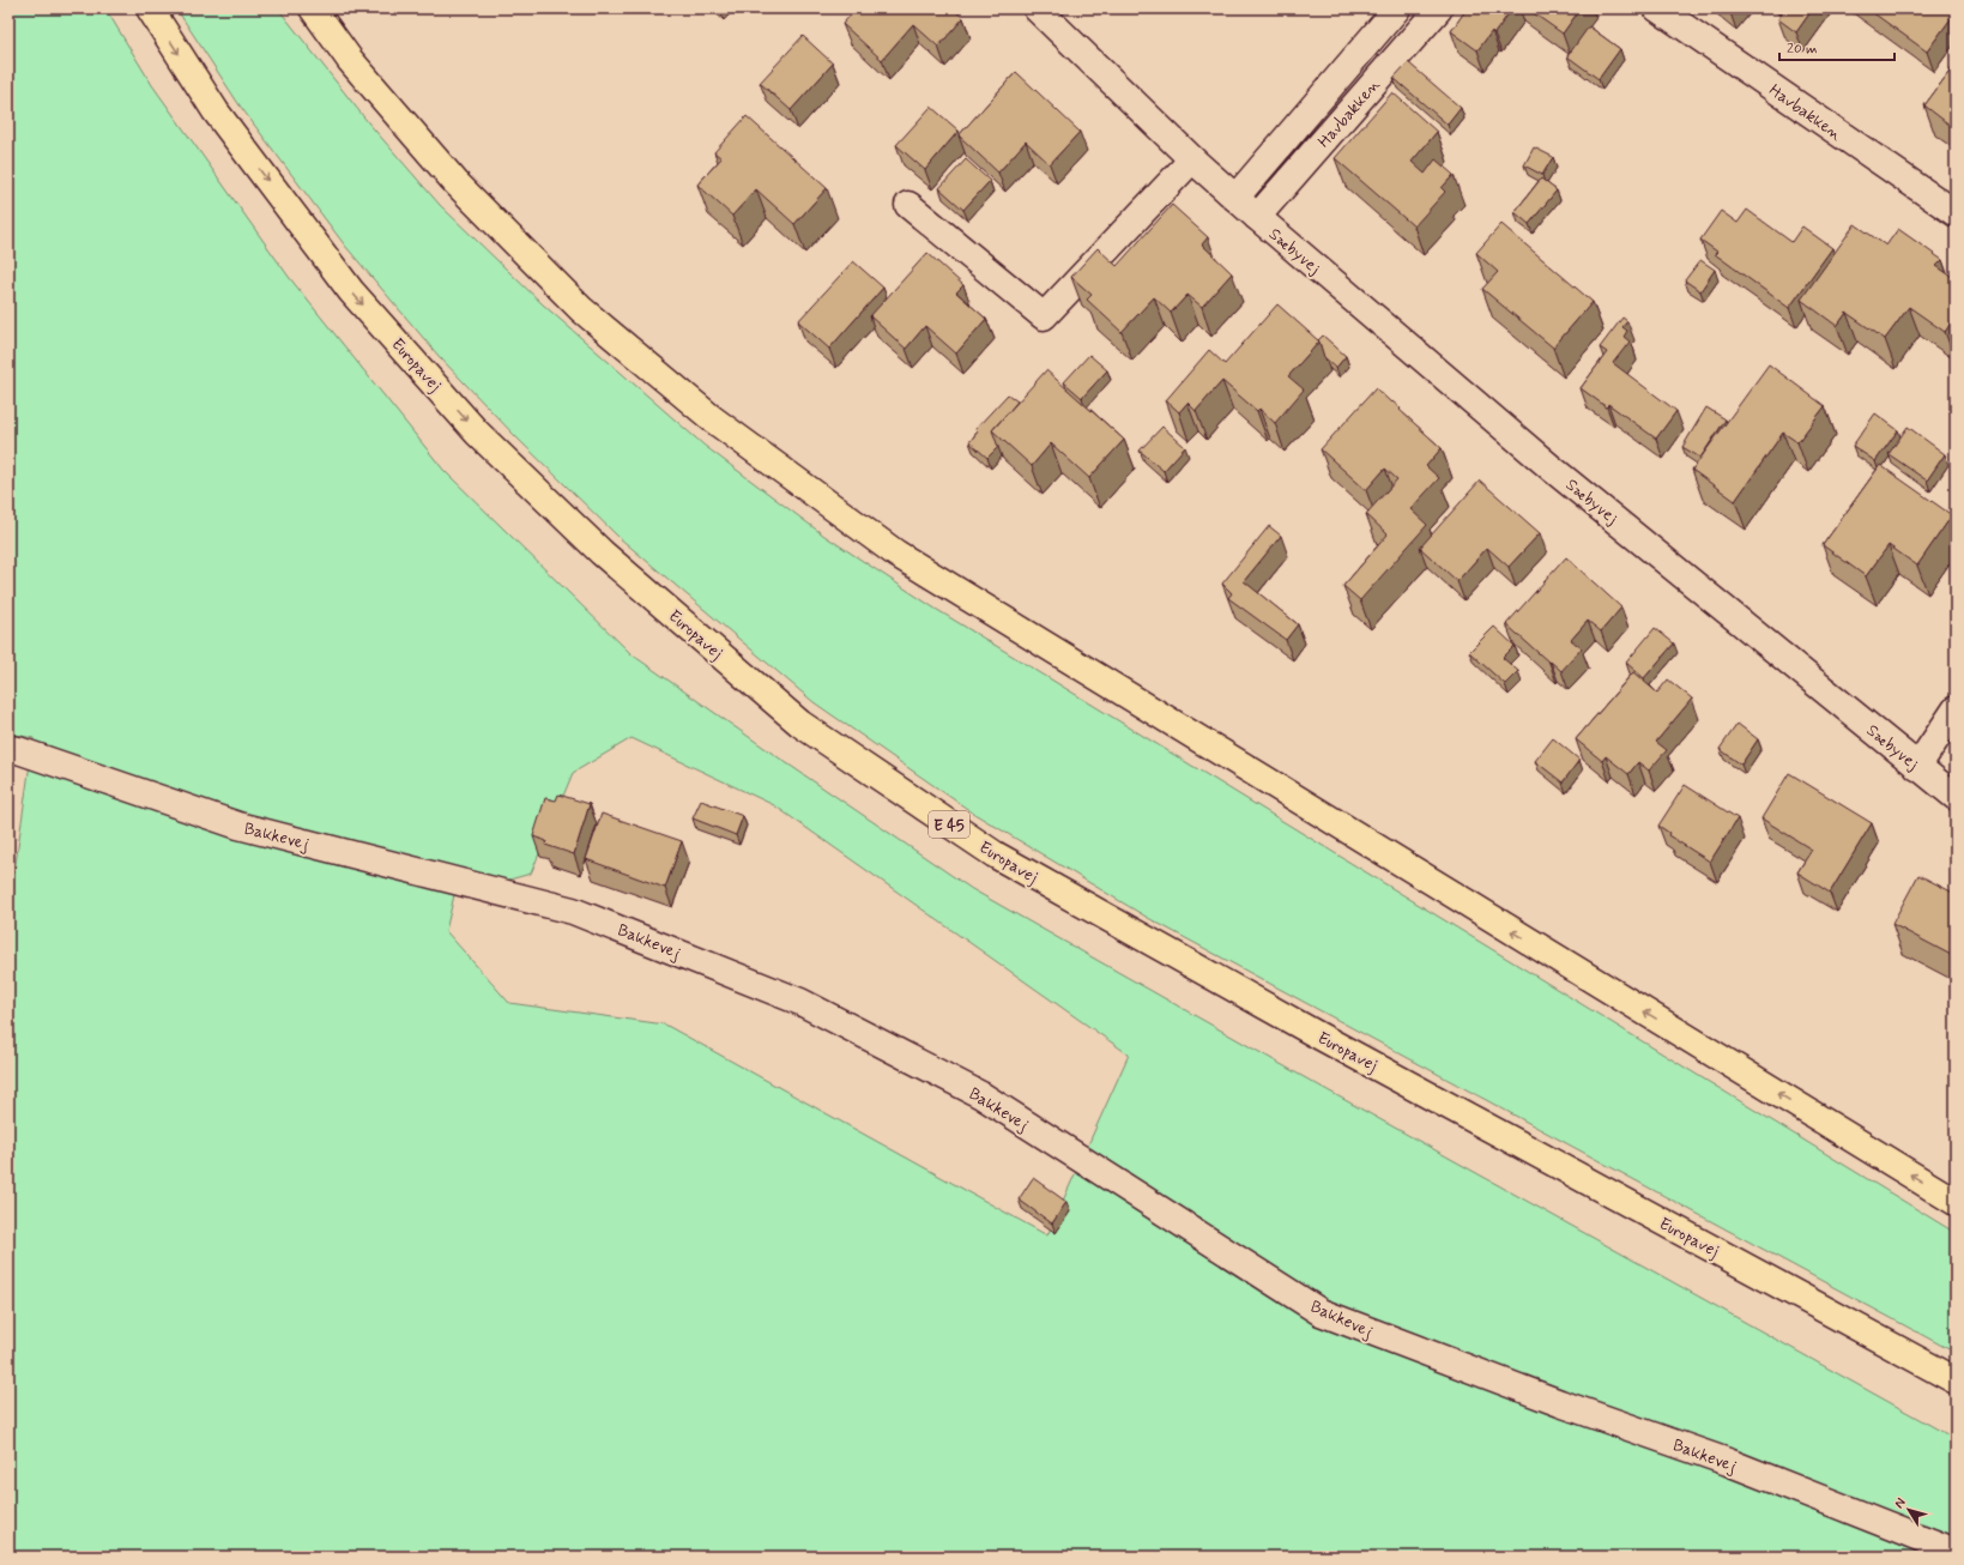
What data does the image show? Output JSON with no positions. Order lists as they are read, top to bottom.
{
  "streets": {
    "main road": ["Europavej", "E 45"],
    "street": ["Havbakken", "Sæbyvej", "Bakkevej"]
  },
  "crossings": [
    ["Havbakken", "Sæbyvej"]
  ],
  "scale_bar": "20 m",
  "north": "top left"
}
